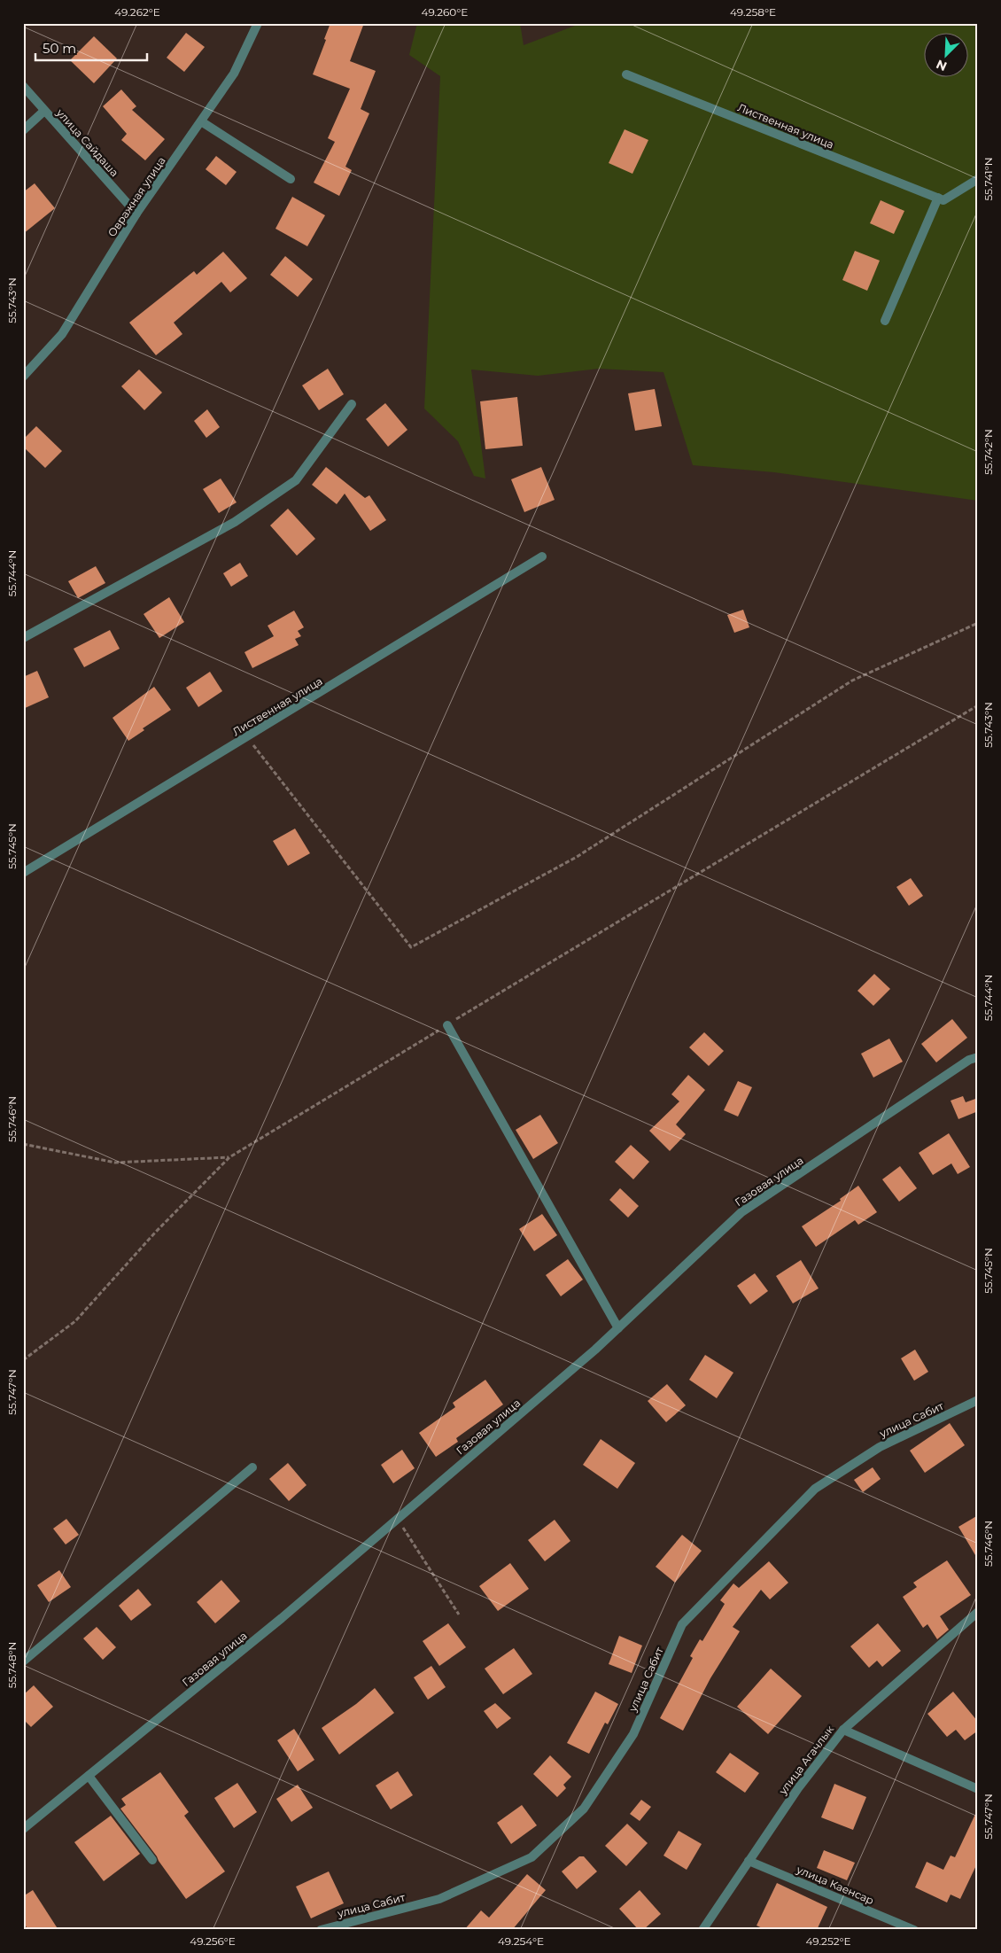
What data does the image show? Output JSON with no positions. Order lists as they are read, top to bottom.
{
  "streets": {
    "street": [
      "Лиственная улица",
      "улица Сайдаша",
      "Овражная улица",
      "Газовая улица",
      "улица Сабит",
      "улица Агачлык",
      "улица Каенсар"
    ]
  },
  "crossings": [
    ["улица Сайдаша", "Овражная улица"],
    ["улица Агачлык", "улица Каенсар"]
  ],
  "scale_bar": "50 m",
  "north": "bottom left",
  "coordinates": [
    "49.262°E",
    "49.260°E",
    "49.258°E",
    "55.741°N",
    "55.743°N",
    "55.742°N",
    "55.744°N",
    "55.745°N",
    "55.746°N",
    "55.747°N",
    "55.748°N",
    "49.256°E",
    "49.254°E",
    "49.252°E"
  ]
}
